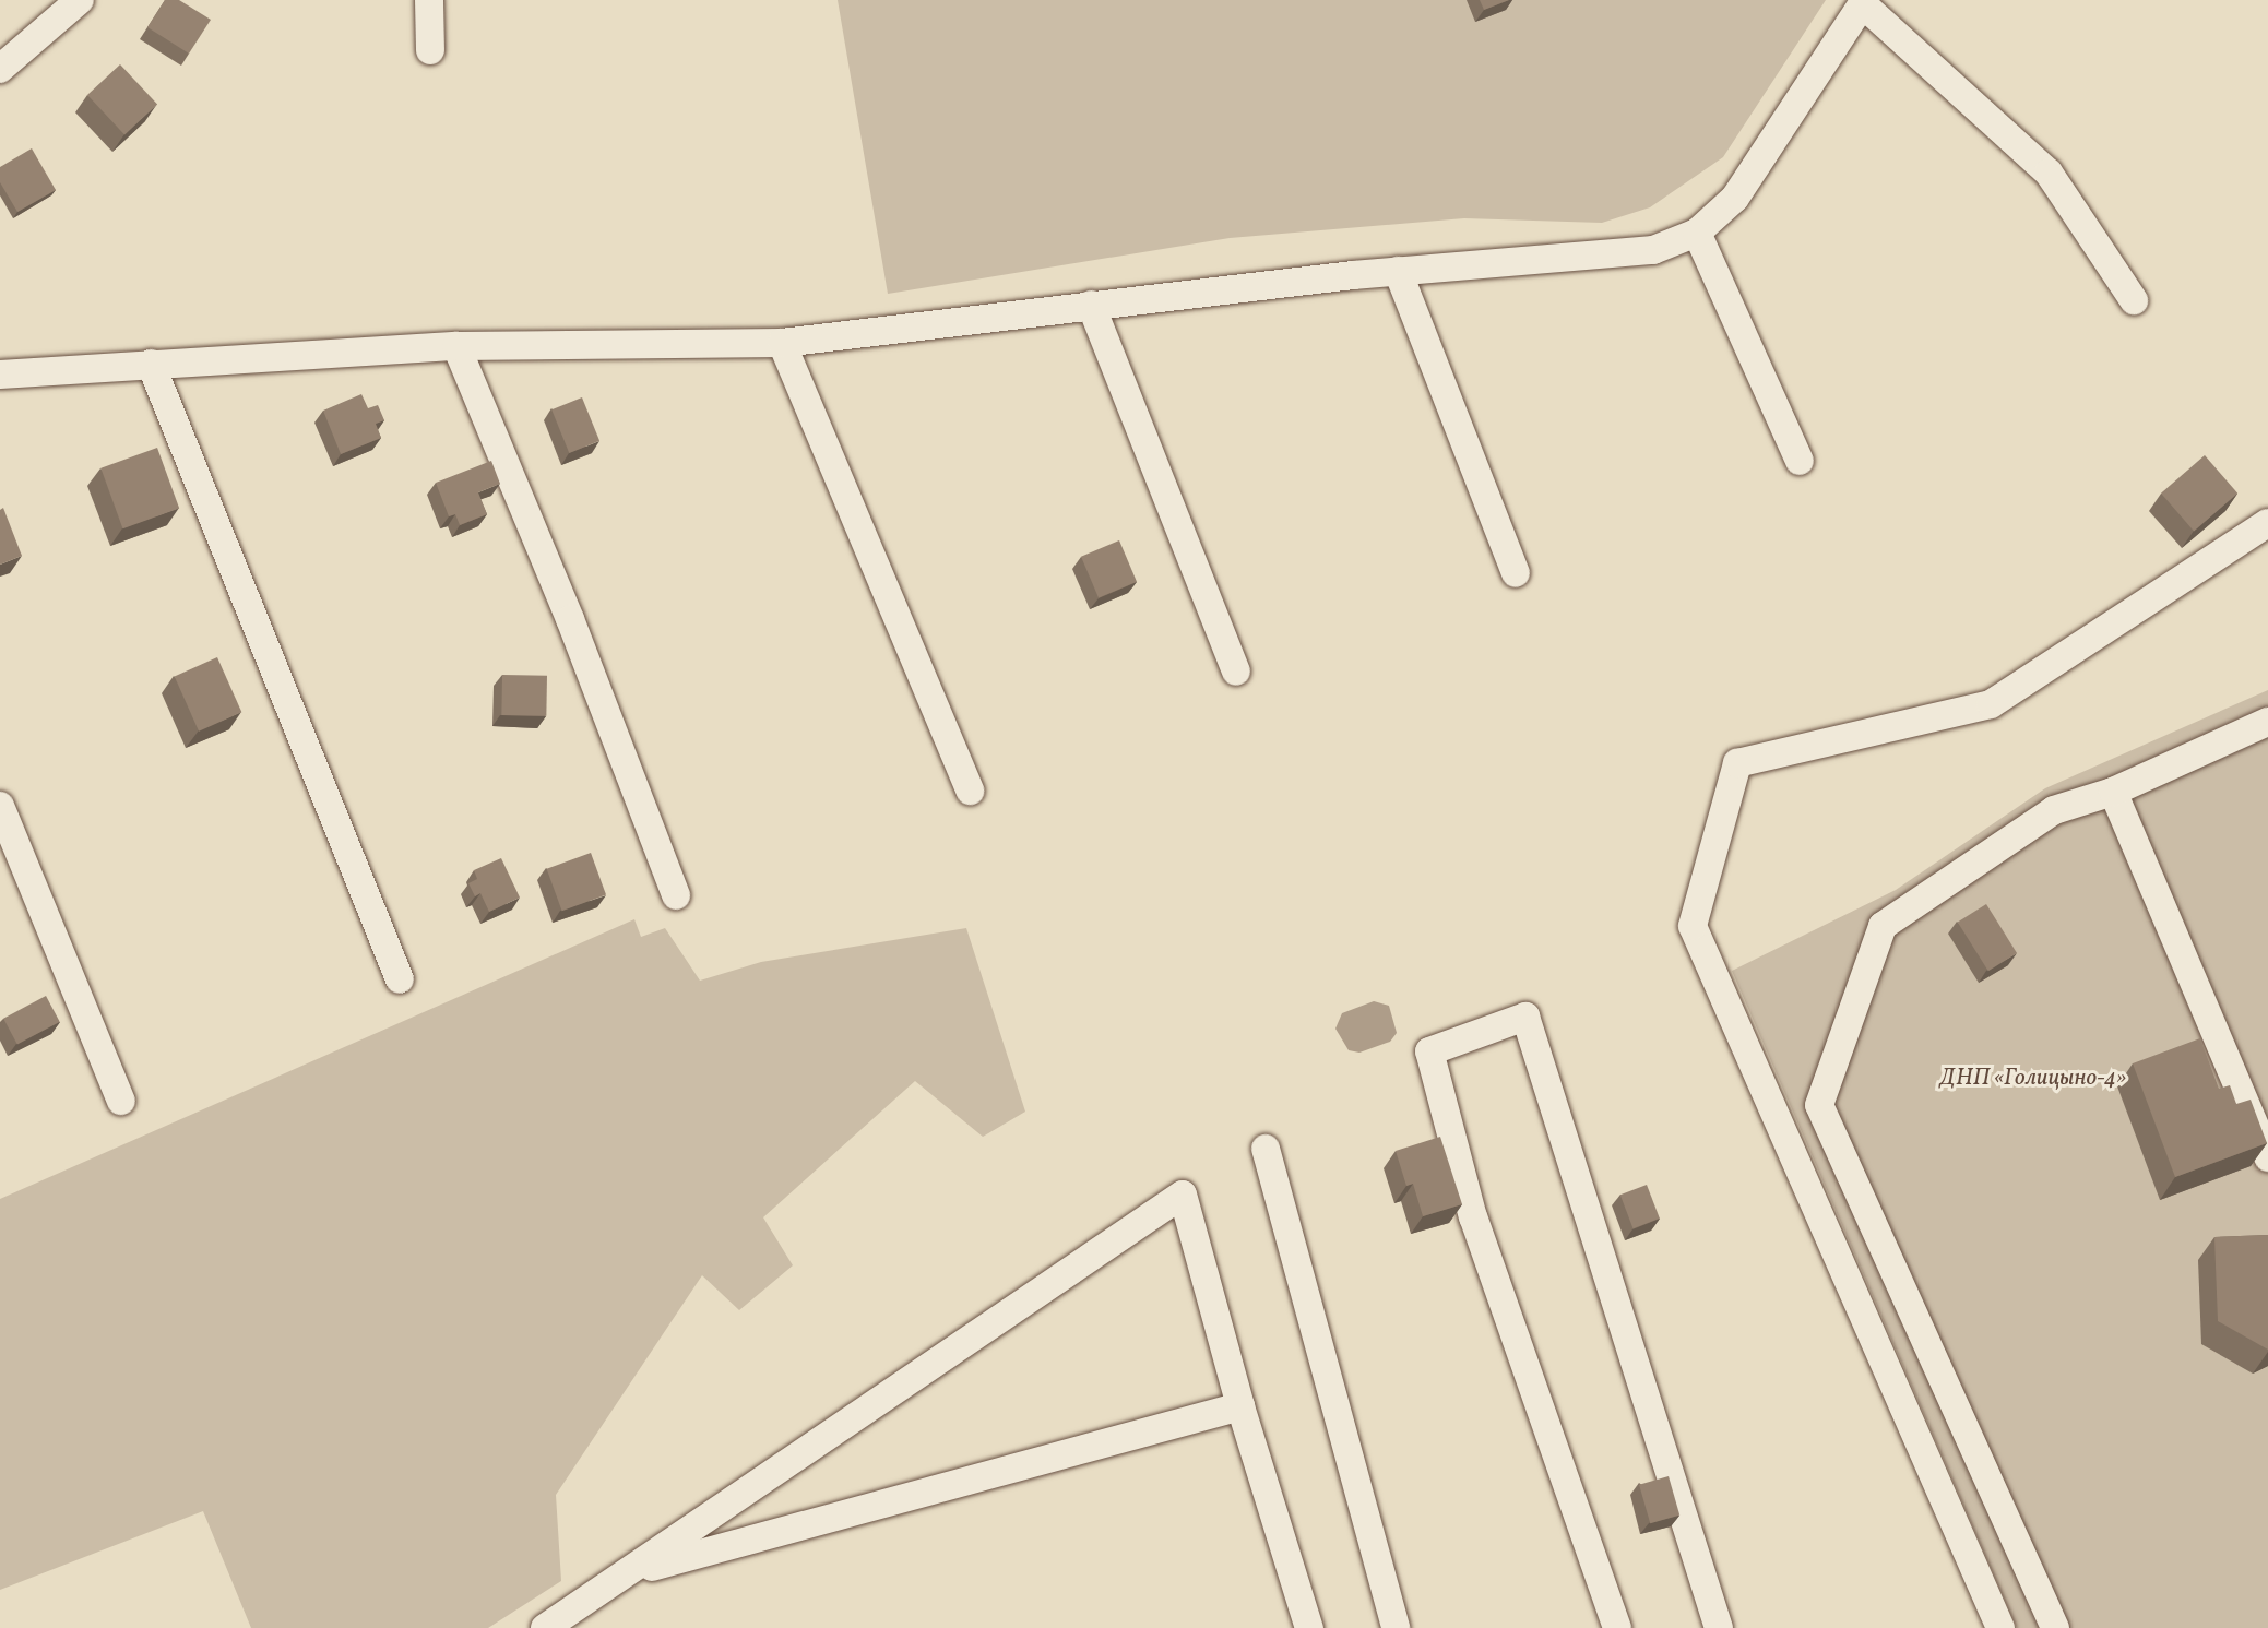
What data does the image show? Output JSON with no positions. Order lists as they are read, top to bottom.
{
  "parks": ["ДНП «Голицыно-4»"]
}
